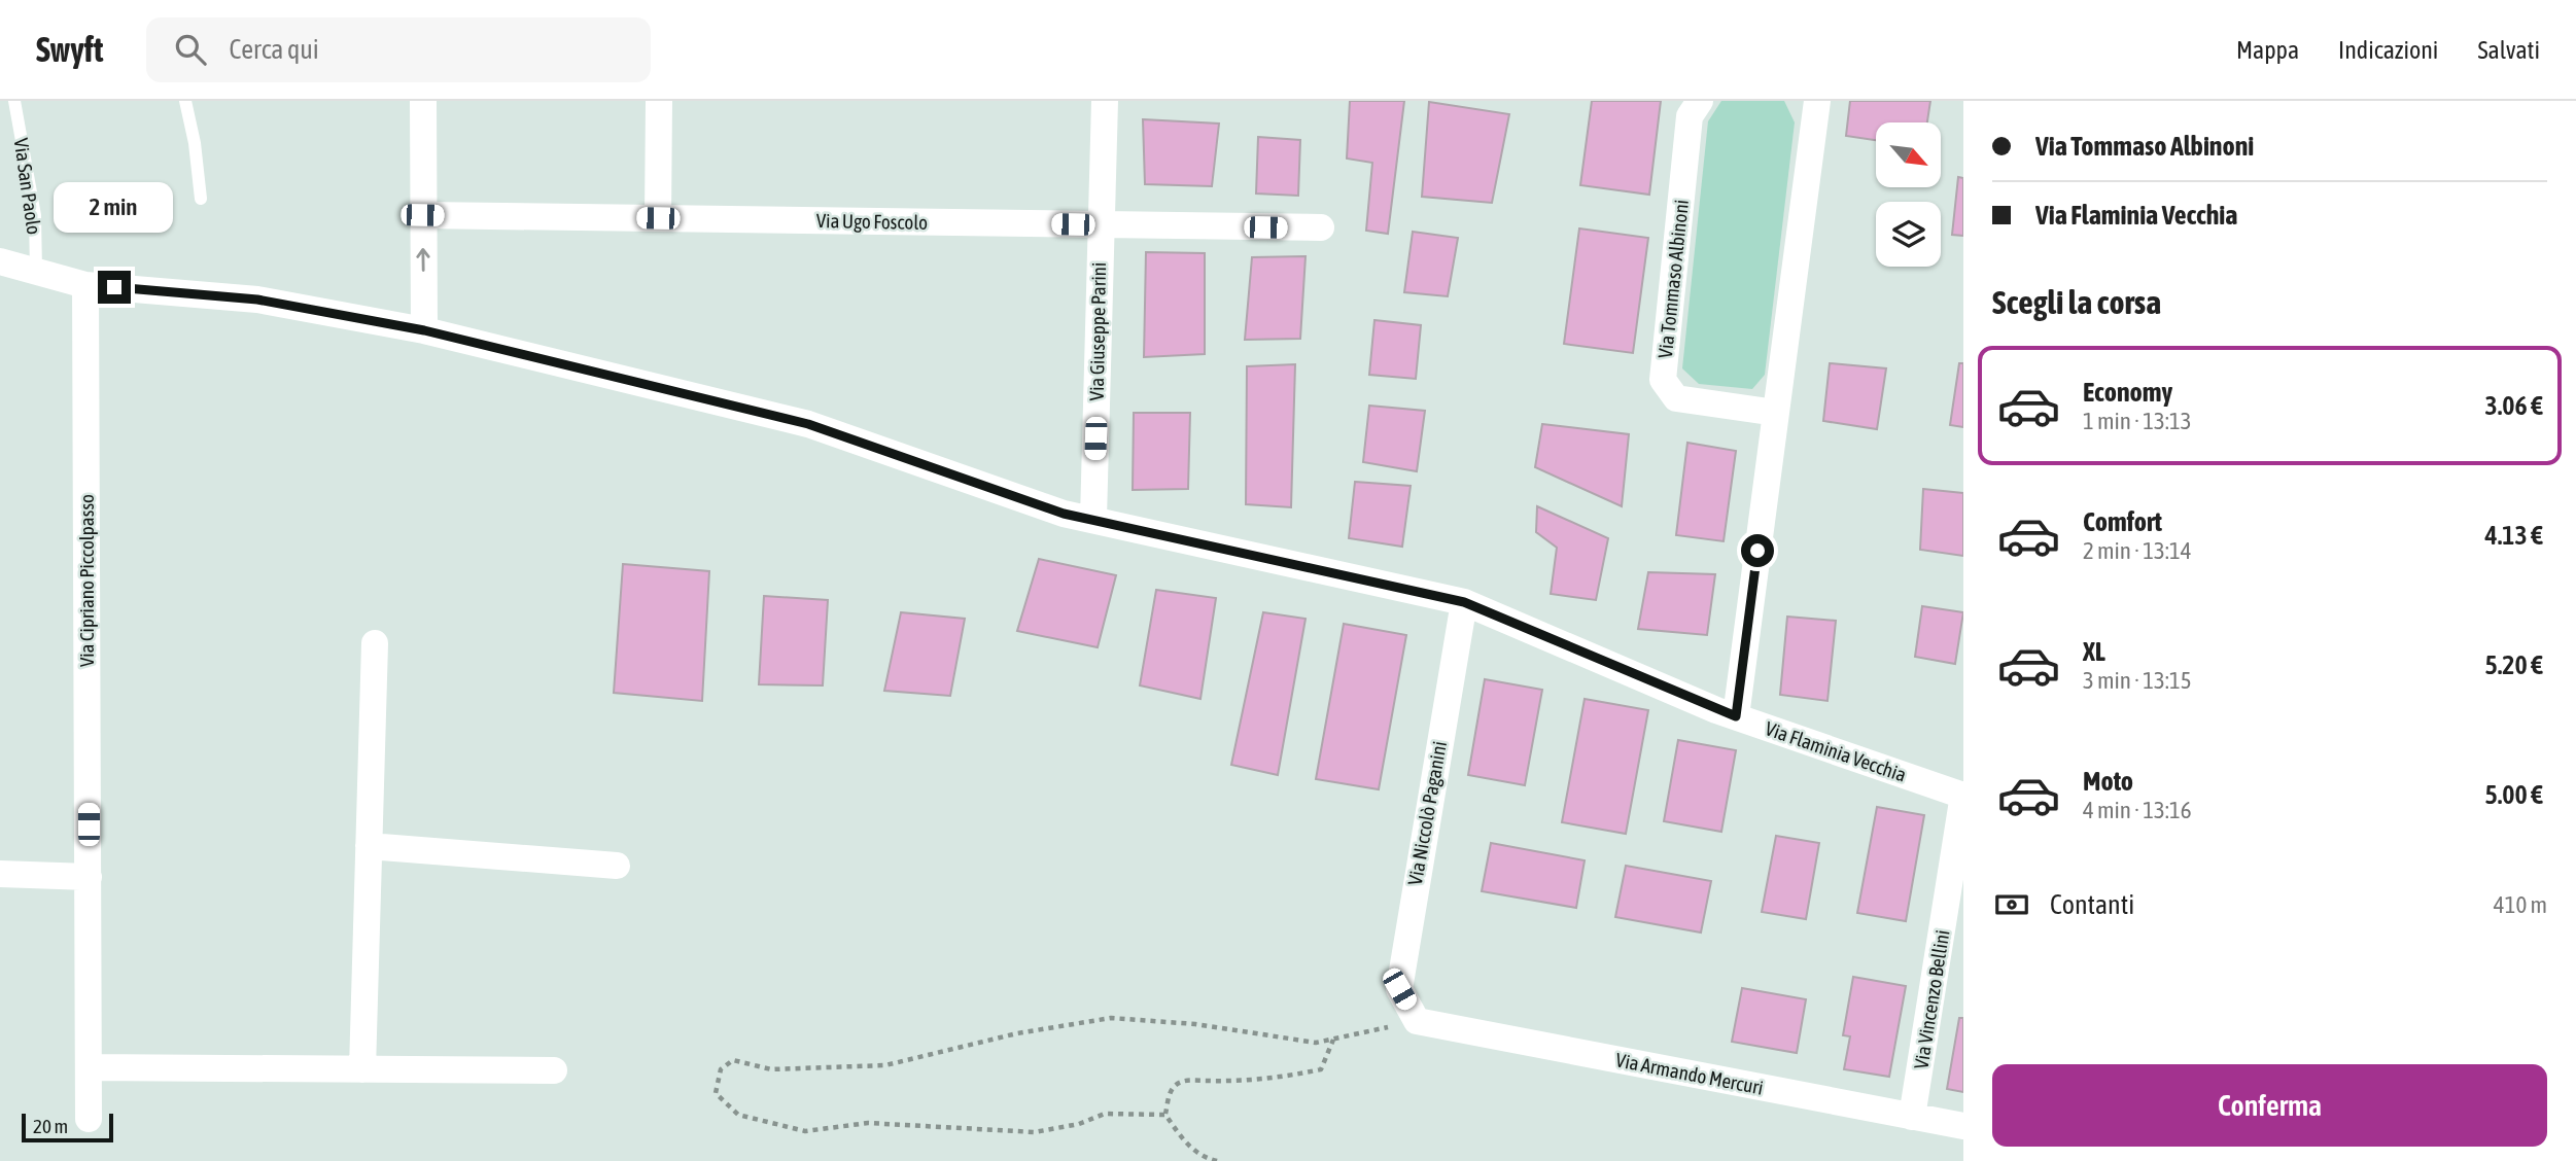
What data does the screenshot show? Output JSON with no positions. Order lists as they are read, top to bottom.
{
  "streets": {
    "street": [
      "Via Ugo Foscolo",
      "Via Tommaso Albinoni",
      "Via Giuseppe Parini",
      "Via Cipriano Piccolpasso",
      "Via Flaminia Vecchia",
      "Via Niccolò Paganini",
      "Via Vincenzo Bellini",
      "Via Armando Mercuri"
    ],
    "lane": ["Via San Paolo"]
  },
  "crossings": [
    ["Via San Paolo", "Via Flaminia Vecchia"],
    ["Via Ugo Foscolo", "Via Giuseppe Parini"],
    ["Via Giuseppe Parini", "Via Flaminia Vecchia"],
    ["Via Cipriano Piccolpasso", "Via Flaminia Vecchia"],
    ["Via Flaminia Vecchia", "Via Niccolò Paganini"],
    ["Via Flaminia Vecchia", "Via Vincenzo Bellini"],
    ["Via Niccolò Paganini", "Via Armando Mercuri"],
    ["Via Vincenzo Bellini", "Via Armando Mercuri"]
  ],
  "scale_bar": "20 m",
  "north": "bottom right",
  "page": {
    "header": "Swyft",
    "search": "Cerca qui",
    "nav": ["Mappa", "Indicazioni", "Salvati"],
    "banner": ["Via Tommaso Albinoni", "Via Flaminia Vecchia"],
    "bubble": "2 min",
    "heading": "Scegli la corsa",
    "list": [
      {
        "name": "Economy",
        "note": "1 min · 13:13",
        "value": "3.06 €"
      },
      {
        "name": "Comfort",
        "note": "2 min · 13:14",
        "value": "4.13 €"
      },
      {
        "name": "XL",
        "note": "3 min · 13:15",
        "value": "5.20 €"
      },
      {
        "name": "Moto",
        "note": "4 min · 13:16",
        "value": "5.00 €"
      }
    ],
    "pay": ["Contanti", "410 m"],
    "buttons": "Conferma",
    "scale": "20 m"
  }
}
